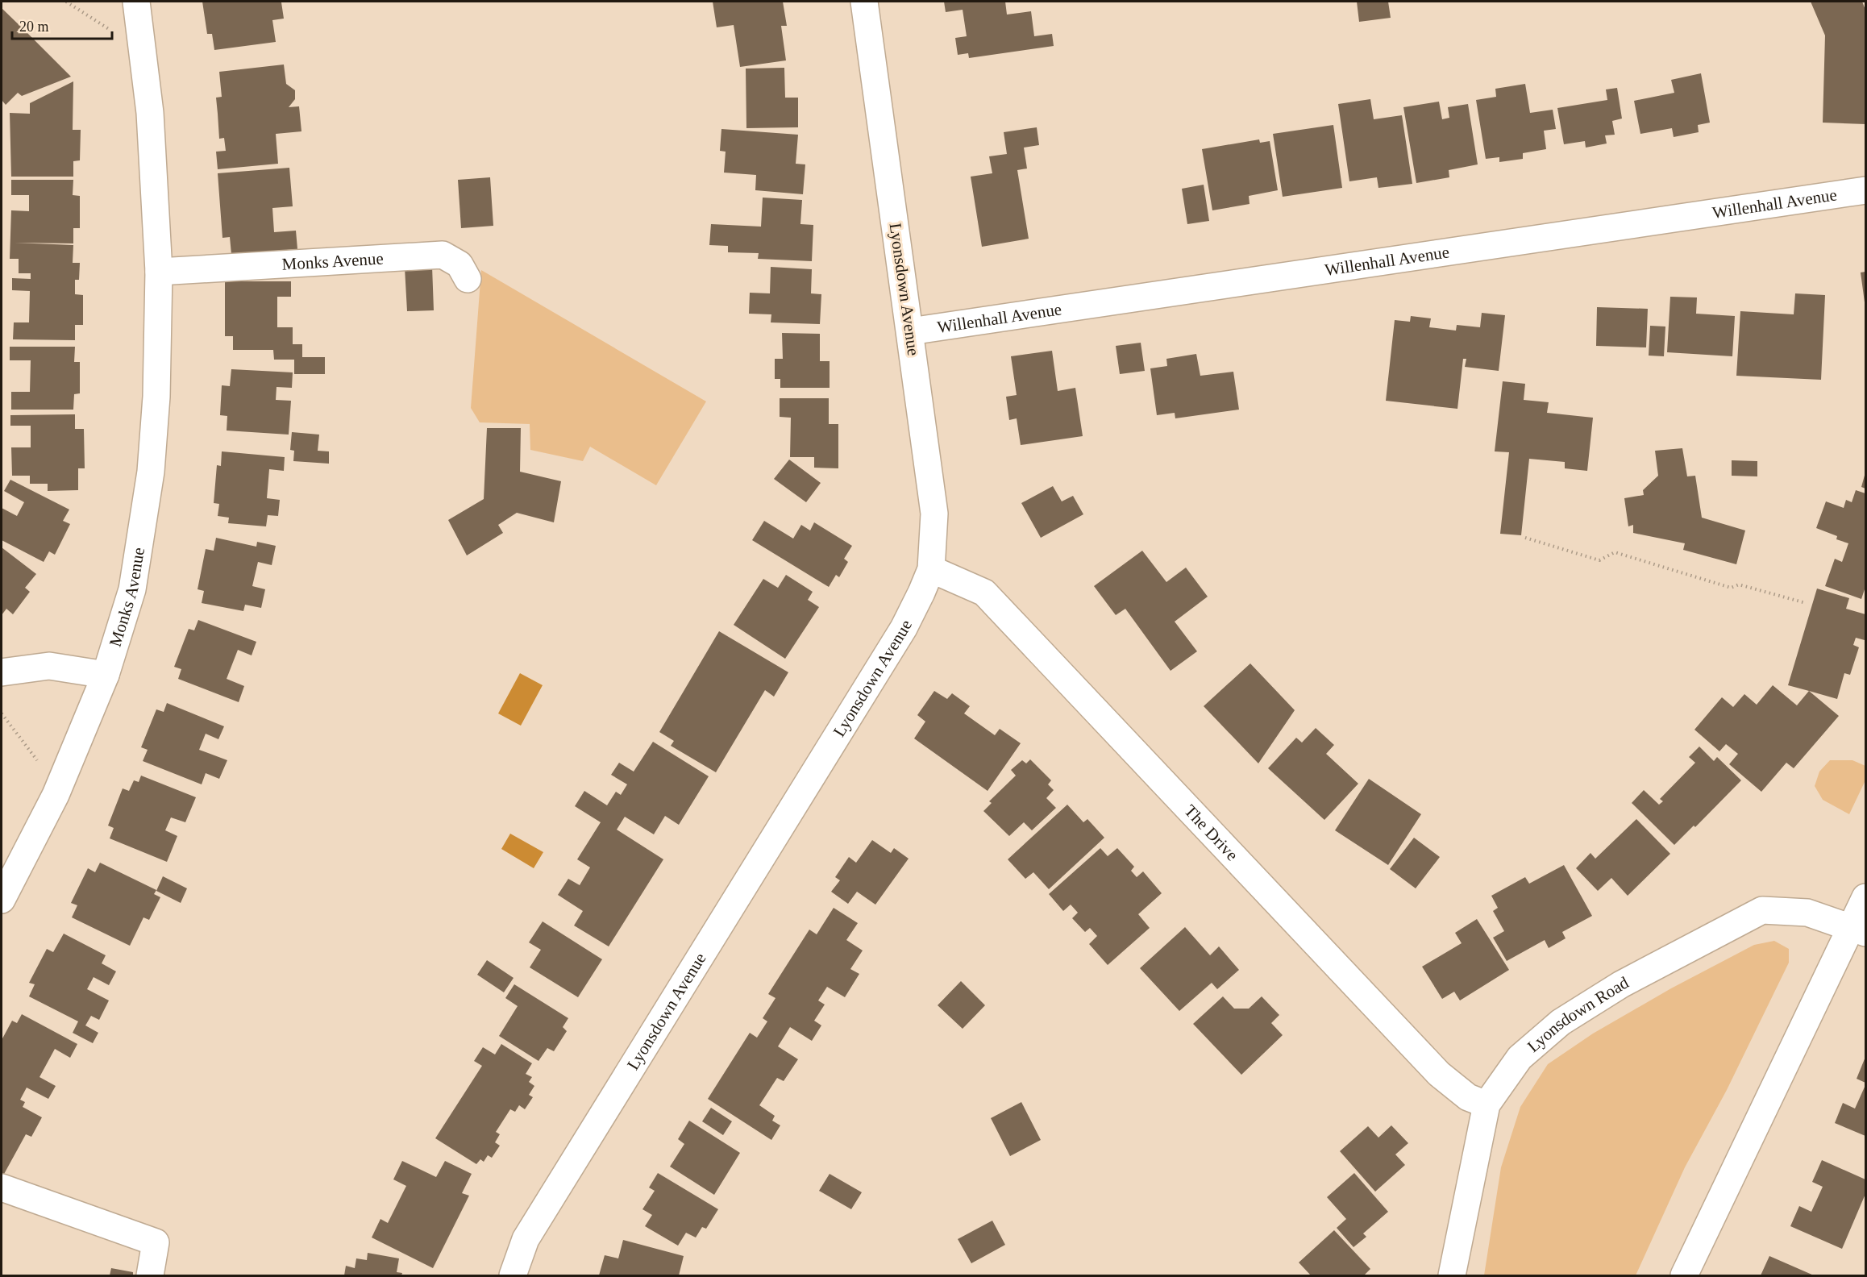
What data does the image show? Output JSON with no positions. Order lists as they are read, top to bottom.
{
  "streets": {
    "street": [
      "Willenhall Avenue",
      "Monks Avenue",
      "Lyonsdown Avenue",
      "The Drive",
      "Lyonsdown Road"
    ]
  },
  "crossings": [
    ["Willenhall Avenue", "Lyonsdown Avenue"],
    ["Lyonsdown Avenue", "The Drive"],
    ["The Drive", "Lyonsdown Road"]
  ],
  "scale_bar": "20 m"
}
